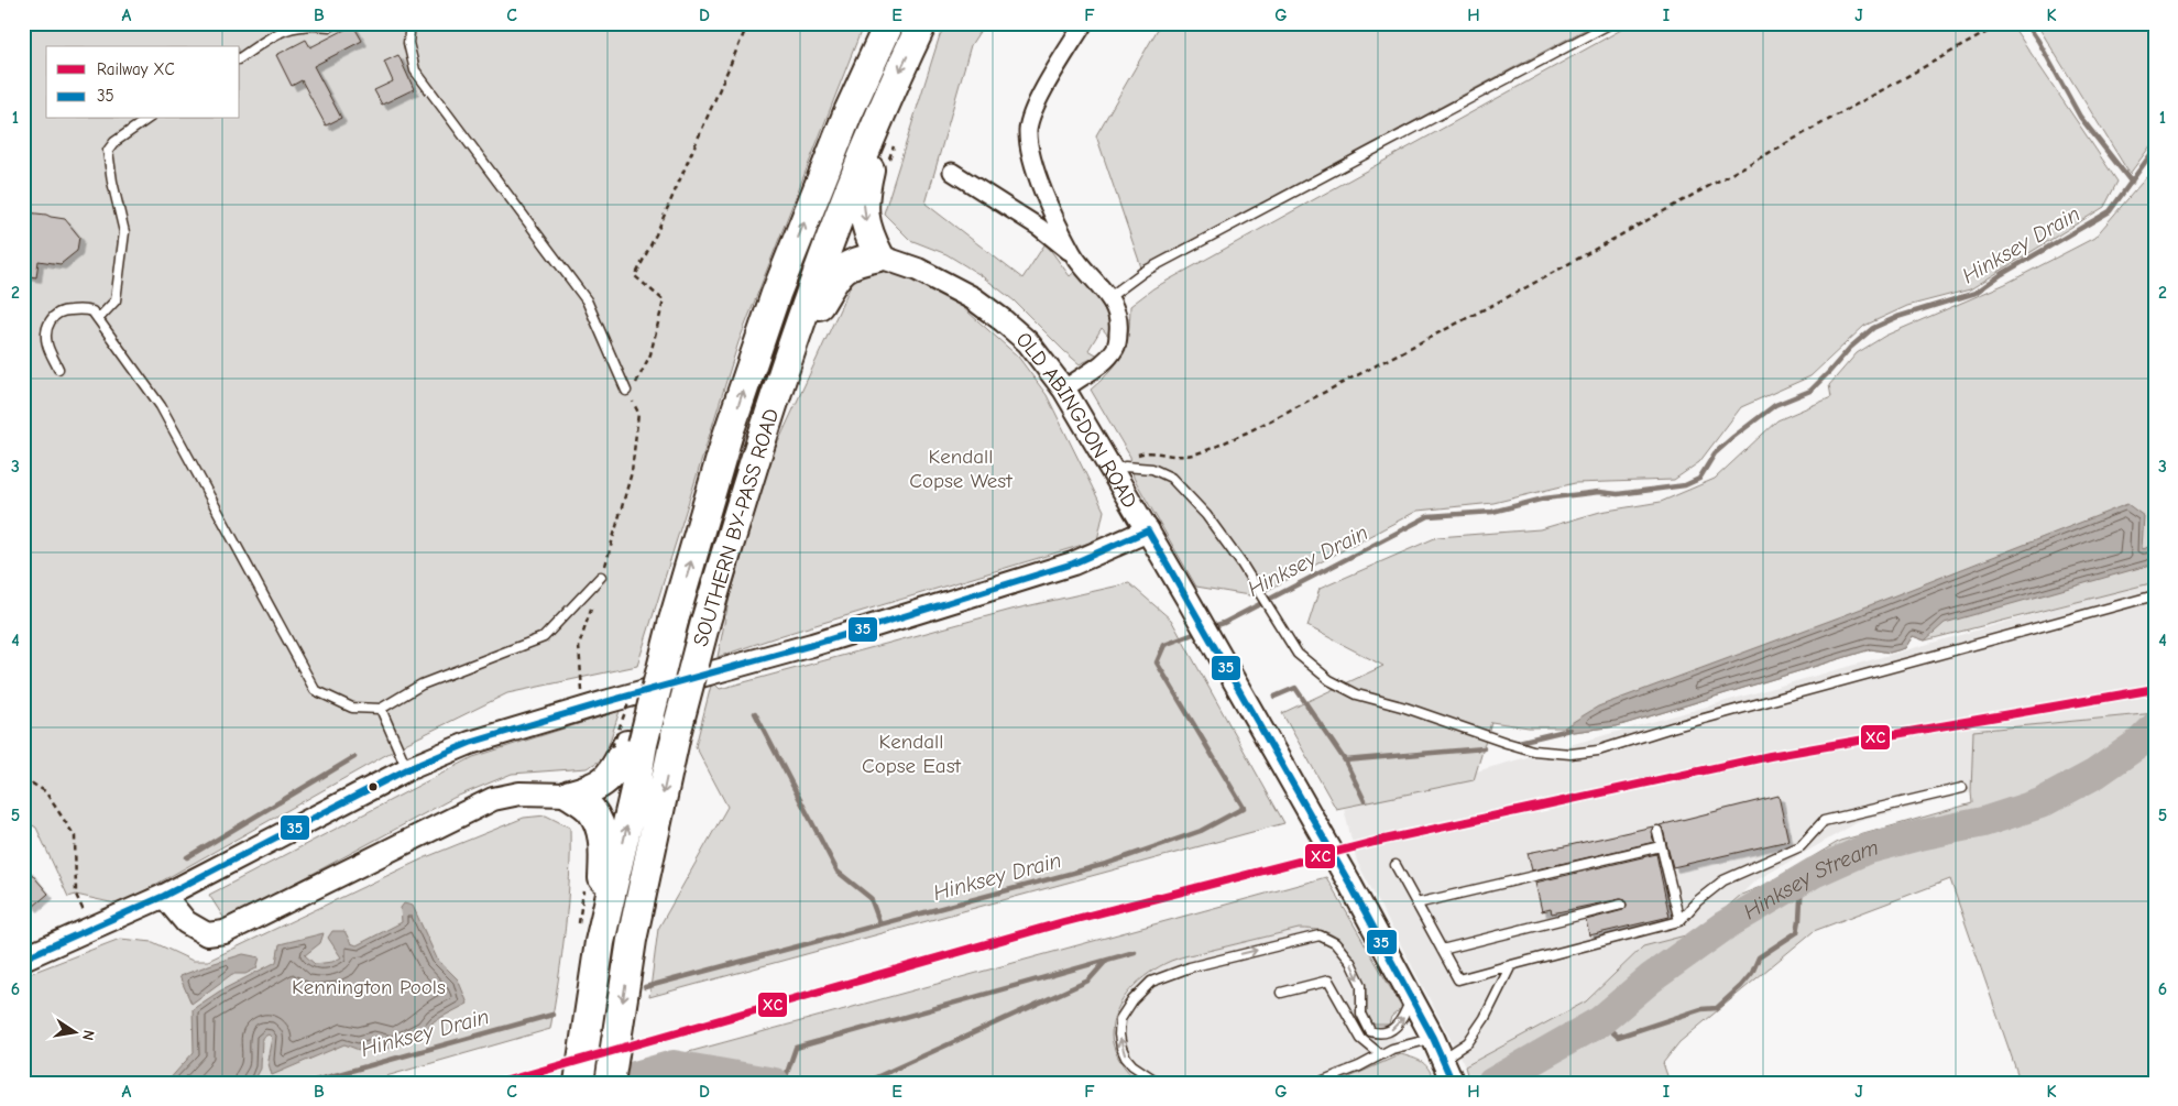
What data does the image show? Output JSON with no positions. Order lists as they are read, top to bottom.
{
  "streets": {
    "highway": ["SOUTHERN BY-PASS ROAD"],
    "street": ["OLD ABINGDON ROAD"]
  },
  "water": ["Hinksey Drain", "Hinksey Stream"],
  "parks": ["Kendall Copse West", "Kendall Copse East", "Kennington Pools"],
  "lines": ["transit line 35", "rail line XC"],
  "legend": ["Railway XC", "35"],
  "north": "right",
  "grid": {
    "columns": [
      "A",
      "B",
      "C",
      "D",
      "E",
      "F",
      "G",
      "H",
      "I",
      "J",
      "K"
    ],
    "rows": [
      "1",
      "2",
      "3",
      "4",
      "5",
      "6"
    ]
  }
}
